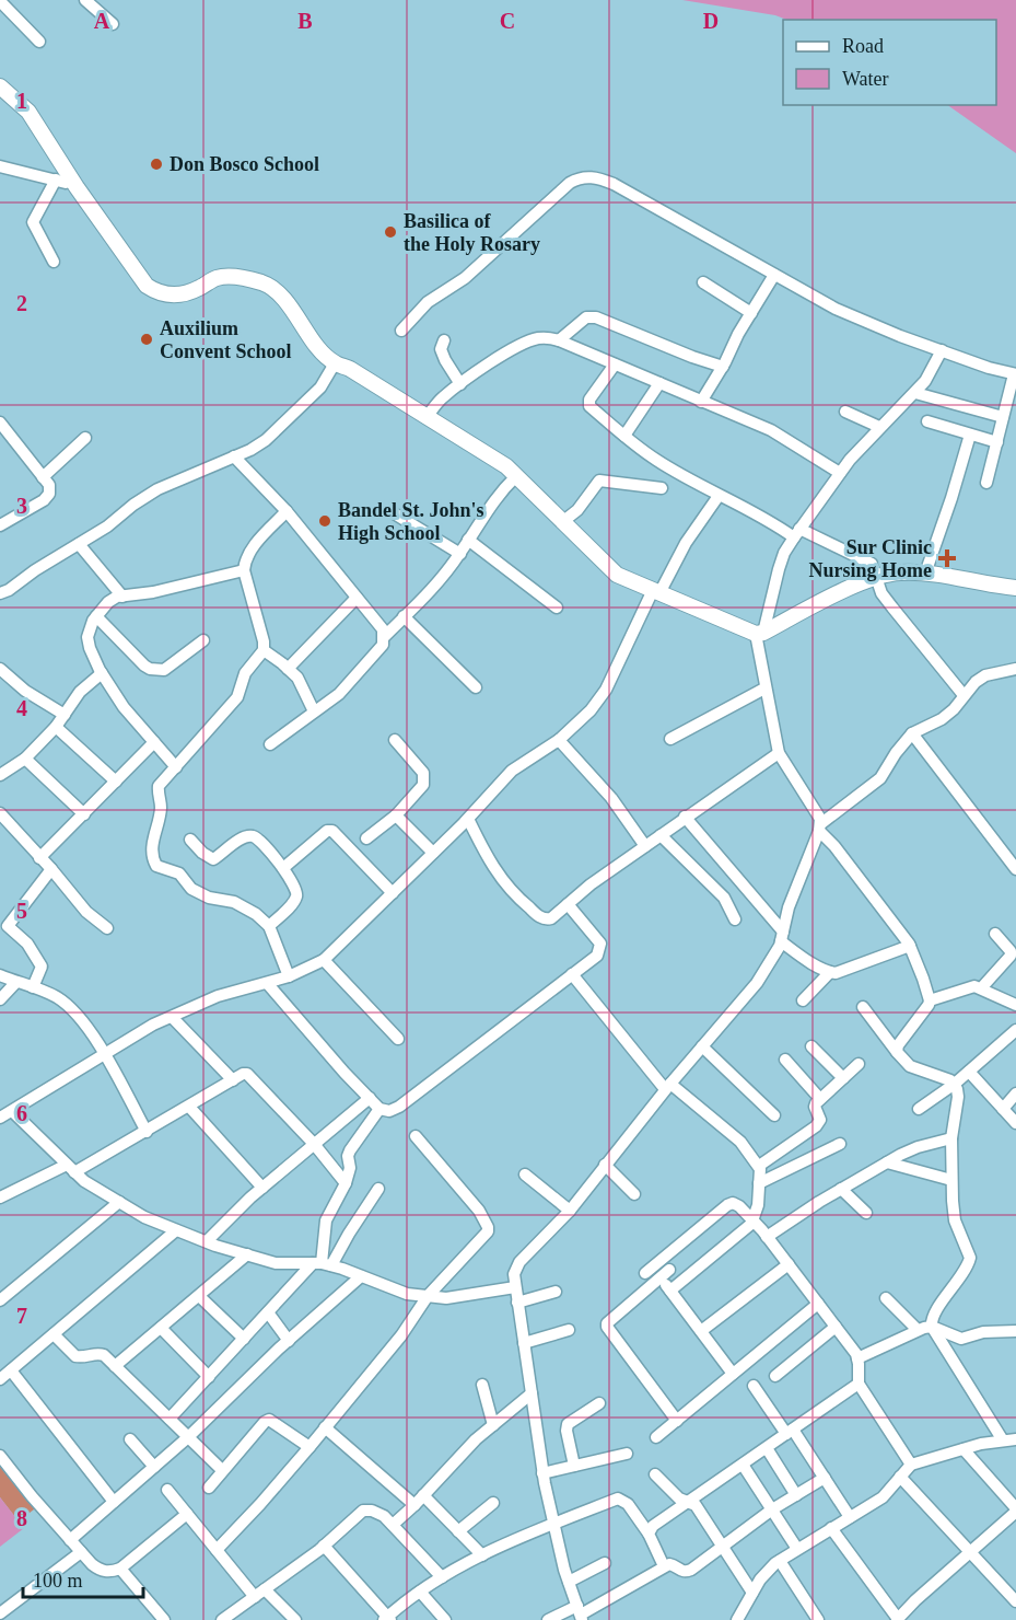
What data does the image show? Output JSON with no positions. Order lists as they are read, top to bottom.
{
  "places": {
    "other": [
      "Don Bosco School",
      "Basilica of the Holy Rosary",
      "Auxilium Convent School",
      "Bandel St. John's High School"
    ],
    "health": ["Sur Clinic Nursing Home"]
  },
  "legend": ["Road", "Water"],
  "scale_bar": "100 m",
  "grid": {
    "columns": [
      "A",
      "B",
      "C",
      "D"
    ],
    "rows": [
      "1",
      "2",
      "3",
      "4",
      "5",
      "6",
      "7",
      "8"
    ]
  }
}
